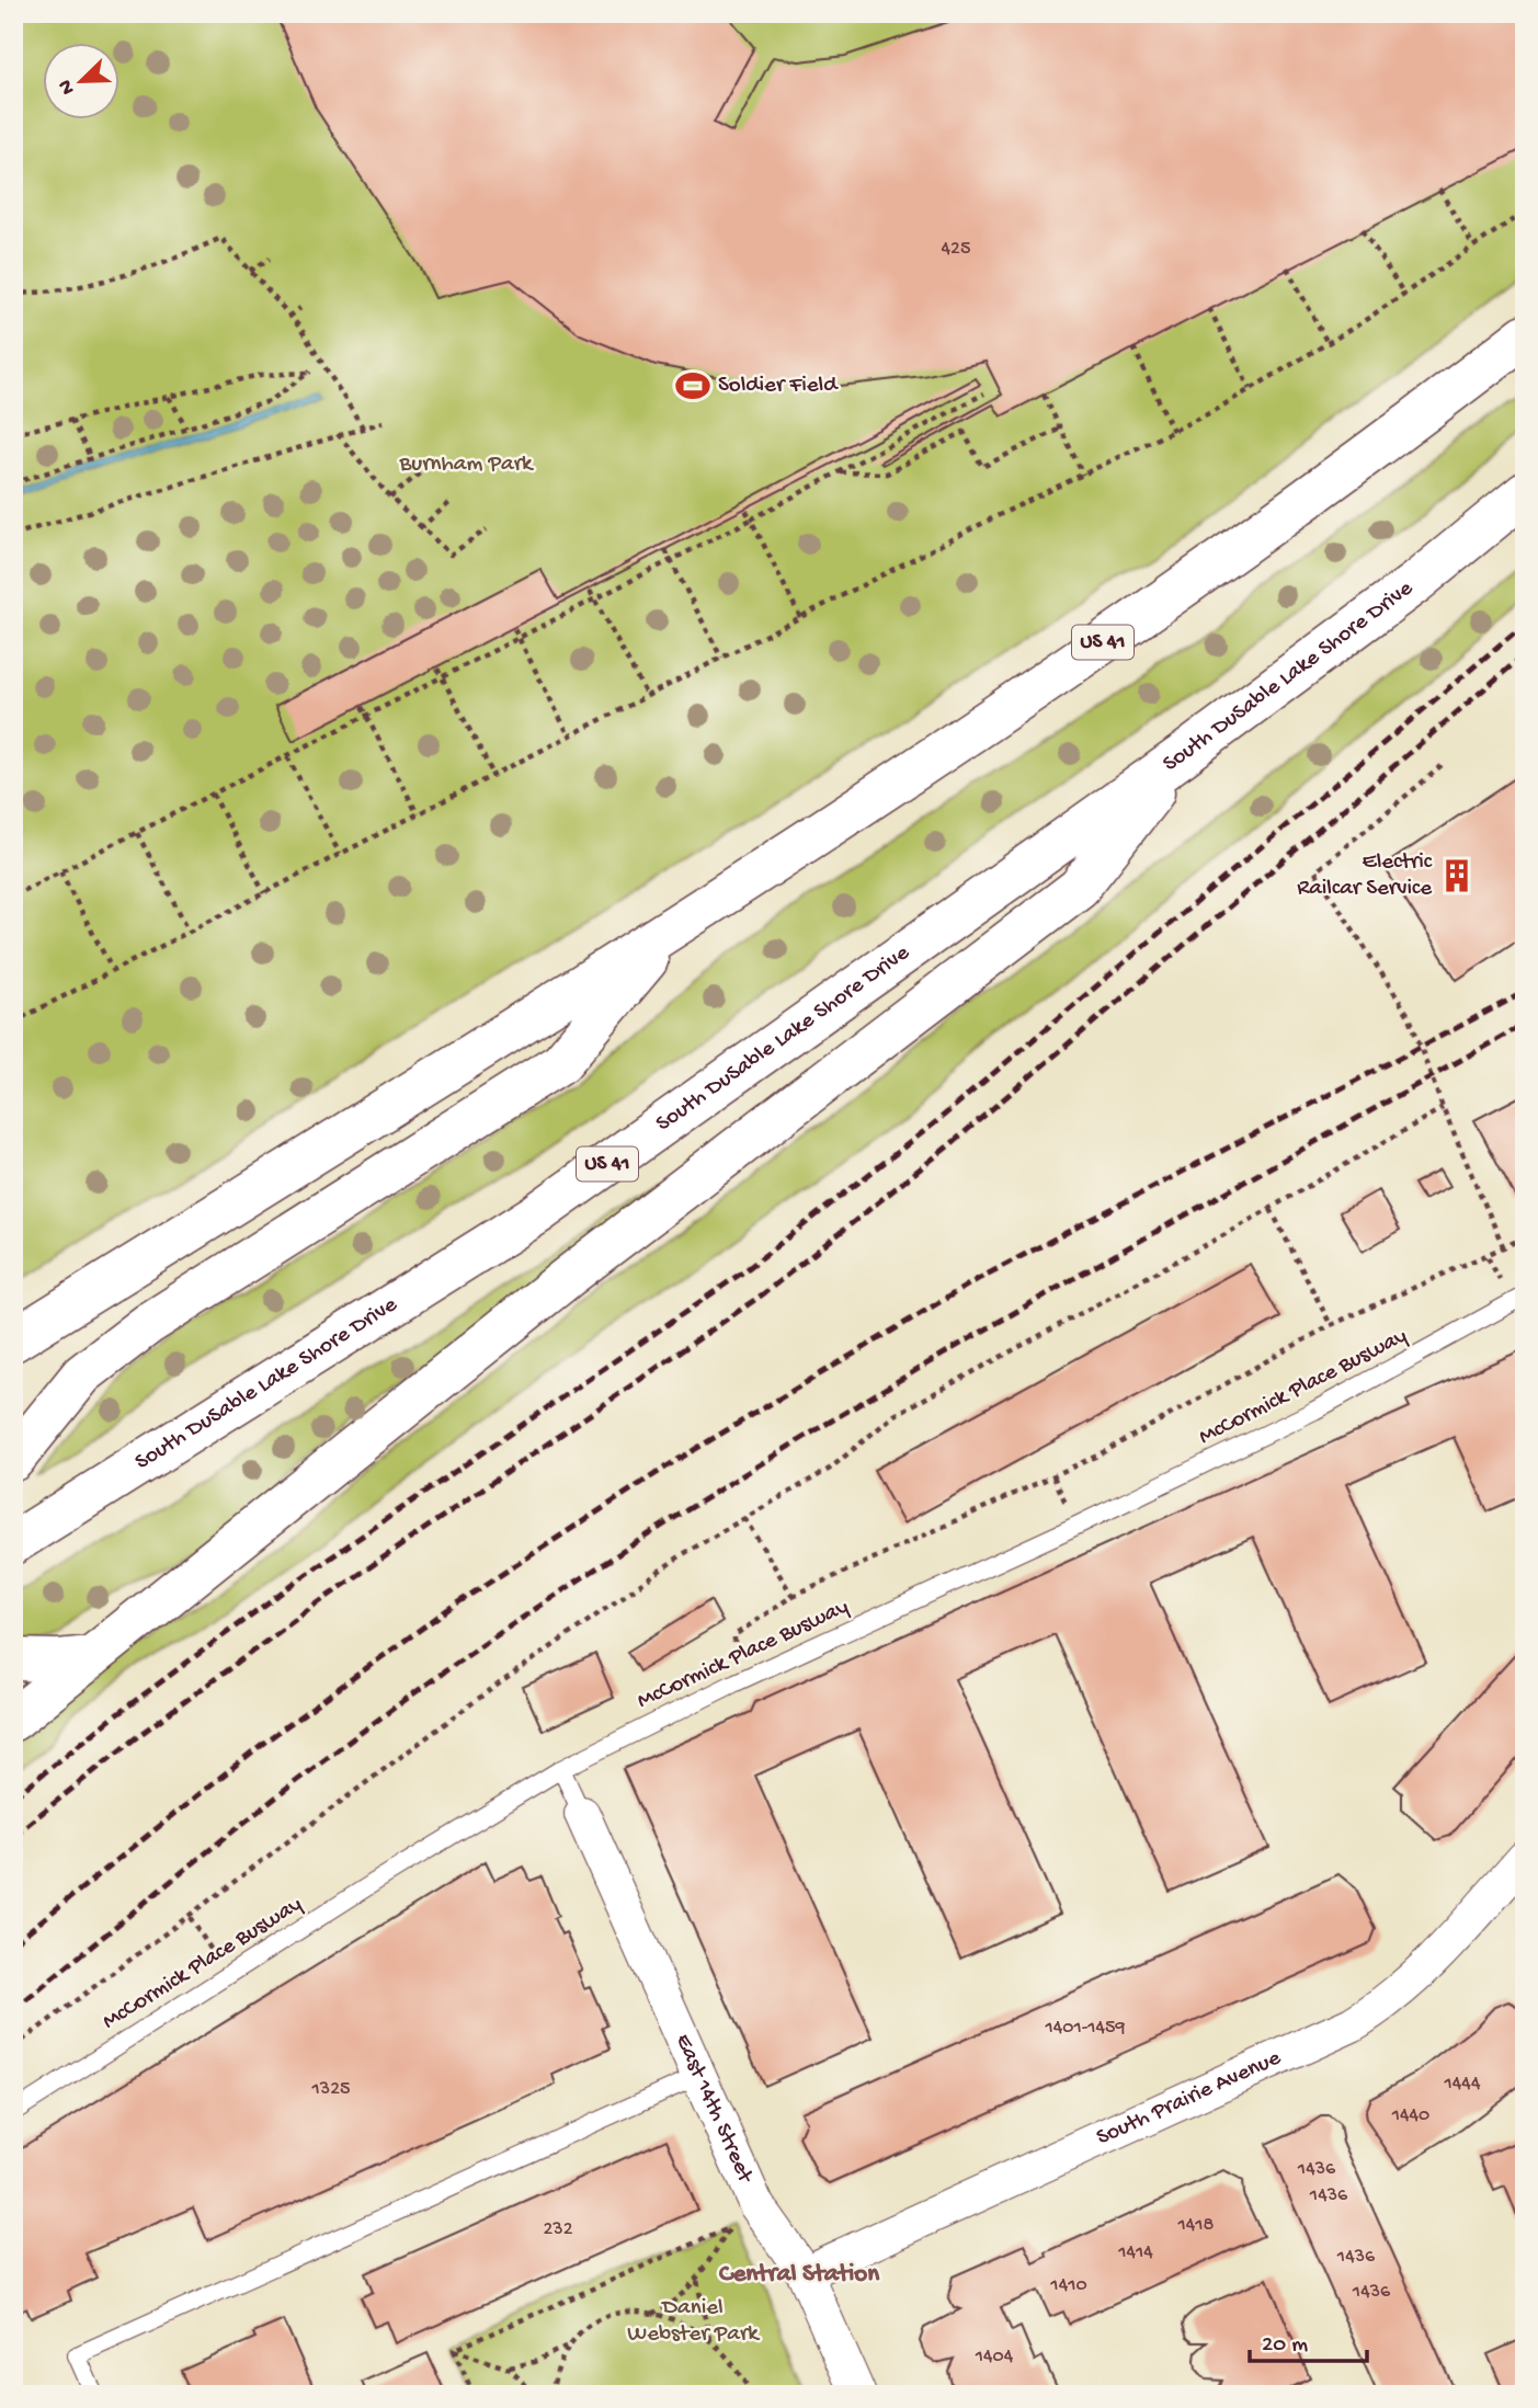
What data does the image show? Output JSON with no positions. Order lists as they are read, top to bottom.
{
  "streets": {
    "highway": ["US 41", "South DuSable Lake Shore Drive"],
    "street": ["South Prairie Avenue", "East 14th Street"],
    "lane": ["McCormick Place Busway"]
  },
  "crossings": [
    ["South Prairie Avenue", "East 14th Street"]
  ],
  "districts": ["Central Station"],
  "parks": ["Burnham Park", "Daniel Webster Park"],
  "places": {
    "sports": ["Soldier Field"],
    "building": ["Electric Railcar Service"]
  },
  "house_numbers": [
    "425",
    "1401-1459",
    "1444",
    "1325",
    "1440",
    "1436",
    "1436",
    "1418",
    "232",
    "1414",
    "1436",
    "1410",
    "1436",
    "1404"
  ],
  "scale_bar": "20 m",
  "north": "bottom left"
}
